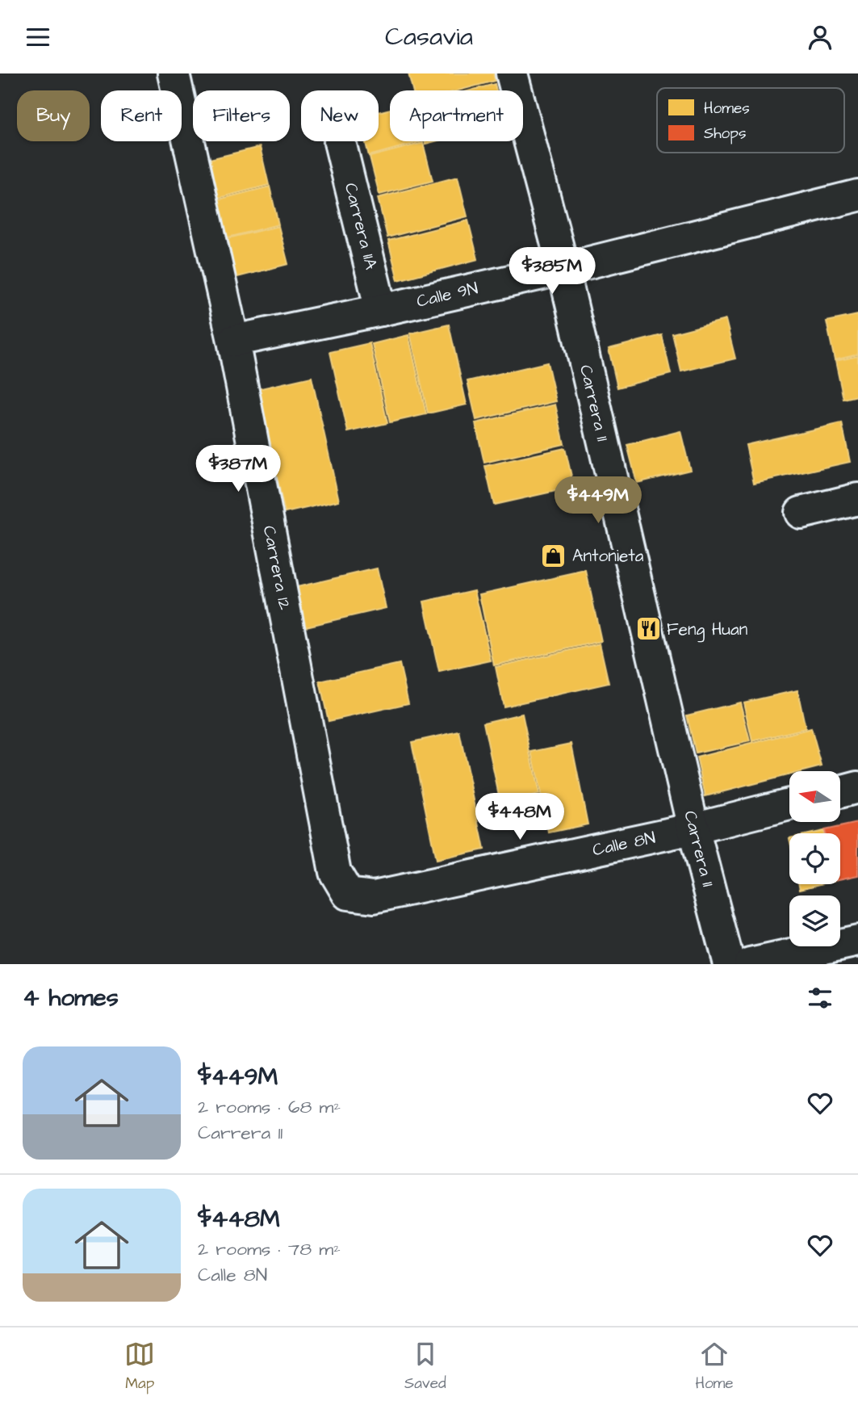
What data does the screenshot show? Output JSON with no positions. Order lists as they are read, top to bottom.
{
  "streets": {
    "street": [
      "Carrera 11A",
      "Calle 9N",
      "Carrera 11",
      "Carrera 12",
      "Calle 8N"
    ]
  },
  "crossings": [
    ["Carrera 11A", "Calle 9N"],
    ["Calle 9N", "Carrera 11"],
    ["Calle 9N", "Carrera 12"],
    ["Carrera 11", "Calle 8N"],
    ["Carrera 12", "Calle 8N"]
  ],
  "places": {
    "shop": ["Antonieta"],
    "restaurant": ["Feng Huan"]
  },
  "legend": ["Homes", "Shops"],
  "north": "left",
  "page": {
    "header": "Casavia",
    "chip": [
      "Buy",
      "Rent",
      "Filters",
      "New",
      "Apartment"
    ],
    "price": [
      "$385M",
      "$387M",
      "$449M",
      "$448M"
    ],
    "heading": "4 homes",
    "list": [
      {
        "name": "$449M",
        "note": "2 rooms · 68 m² · Carrera 11"
      },
      {
        "name": "$448M",
        "note": "2 rooms · 78 m² · Calle 8N"
      }
    ],
    "tabs": ["Map", "Saved", "Home"]
  }
}
